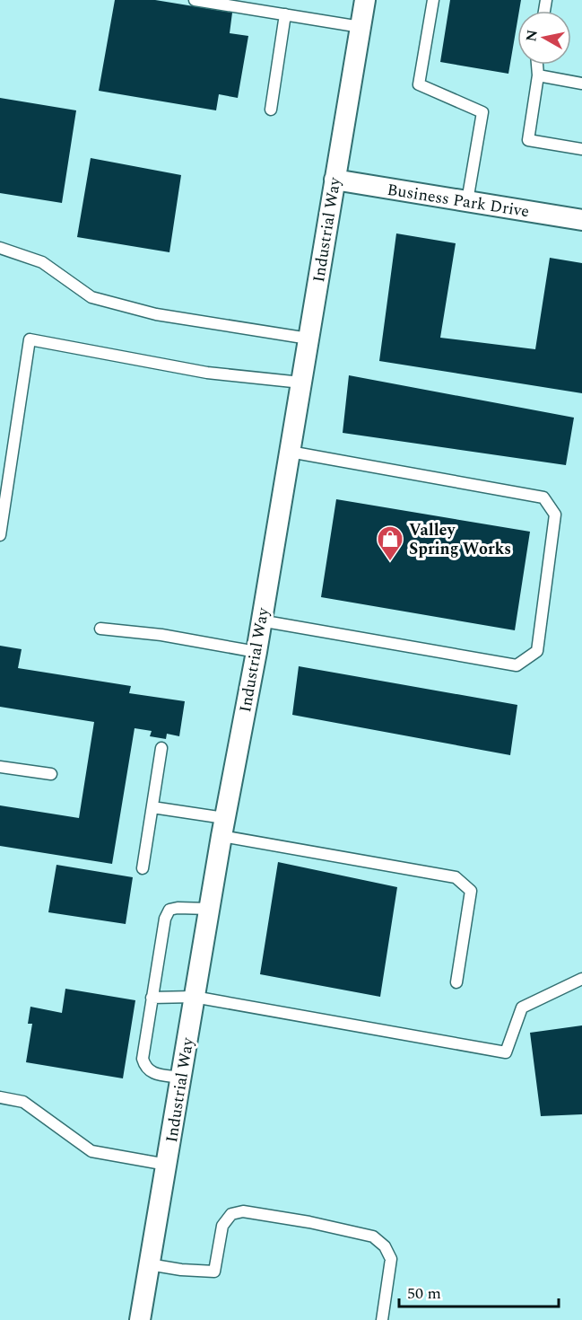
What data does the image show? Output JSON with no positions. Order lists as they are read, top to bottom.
{
  "streets": {
    "street": ["Business Park Drive", "Industrial Way"]
  },
  "crossings": [
    ["Business Park Drive", "Industrial Way"]
  ],
  "places": {
    "shop": ["Valley Spring Works"]
  },
  "scale_bar": "50 m",
  "north": "left"
}
